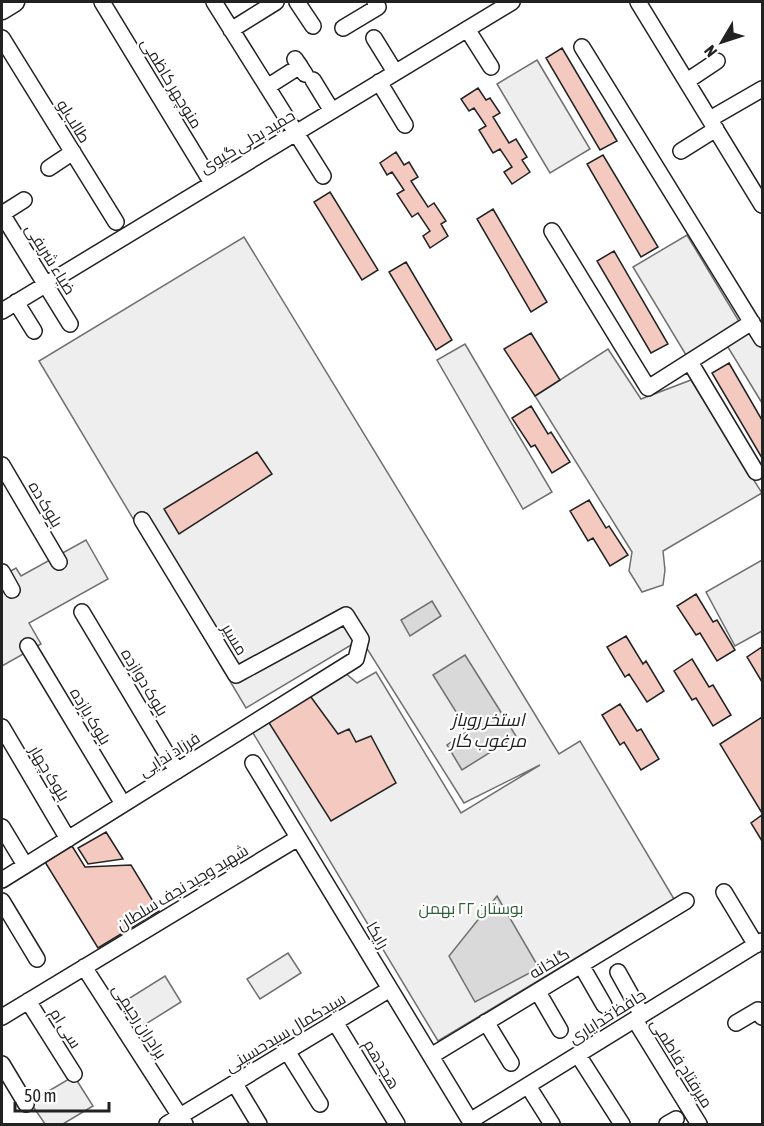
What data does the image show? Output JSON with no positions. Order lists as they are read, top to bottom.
{
  "streets": {
    "street": [
      "منوچهر کاظمی",
      "طالب‌لو",
      "حمید بدلی گیوی",
      "ضیاء شریفی",
      "بلوک ده",
      "مسیر",
      "بلوک دوازده",
      "بلوک یازده",
      "فرزاد ندایی",
      "بلوک چهار",
      "شهید وحید نجف سلطان",
      "رایکا",
      "گلخانه",
      "حافظ خدایاری",
      "برادران رحیمی",
      "سی ام",
      "سیدکمال سیدحسینی",
      "میرفتاح فاطمی",
      "هجدهم"
    ]
  },
  "crossings": [
    ["منوچهر کاظمی", "حمید بدلی گیوی"],
    ["حمید بدلی گیوی", "ضیاء شریفی"],
    ["مسیر", "فرزاد ندایی"],
    ["بلوک دوازده", "فرزاد ندایی"],
    ["بلوک یازده", "فرزاد ندایی"],
    ["فرزاد ندایی", "بلوک چهار"],
    ["شهید وحید نجف سلطان", "رایکا"],
    ["شهید وحید نجف سلطان", "برادران رحیمی"],
    ["شهید وحید نجف سلطان", "سی ام"],
    ["رایکا", "گلخانه"],
    ["رایکا", "حافظ خدایاری"],
    ["رایکا", "سیدکمال سیدحسینی"],
    ["حافظ خدایاری", "میرفتاح فاطمی"],
    ["برادران رحیمی", "سیدکمال سیدحسینی"],
    ["سیدکمال سیدحسینی", "هجدهم"]
  ],
  "water": ["استخر روباز مرغوب کار"],
  "parks": ["بوستان ۲۲ بهمن"],
  "scale_bar": "50 m",
  "north": "bottom left"
}
